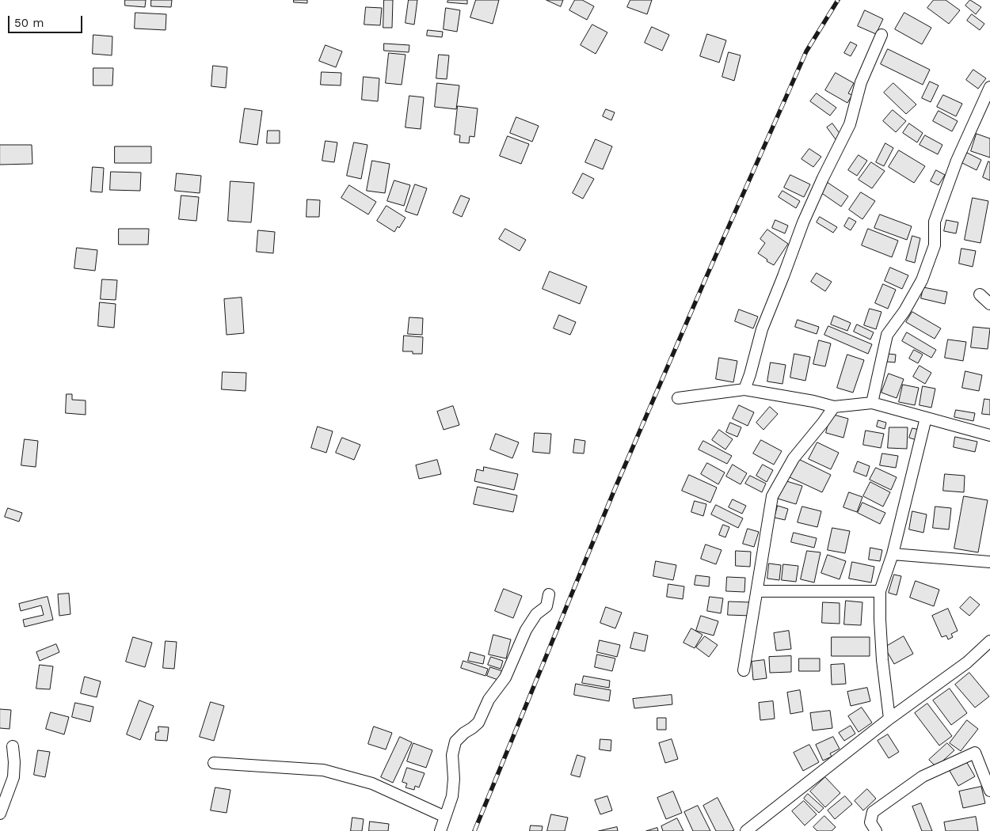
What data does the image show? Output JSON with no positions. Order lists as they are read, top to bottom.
{
  "scale_bar": "50 m"
}
